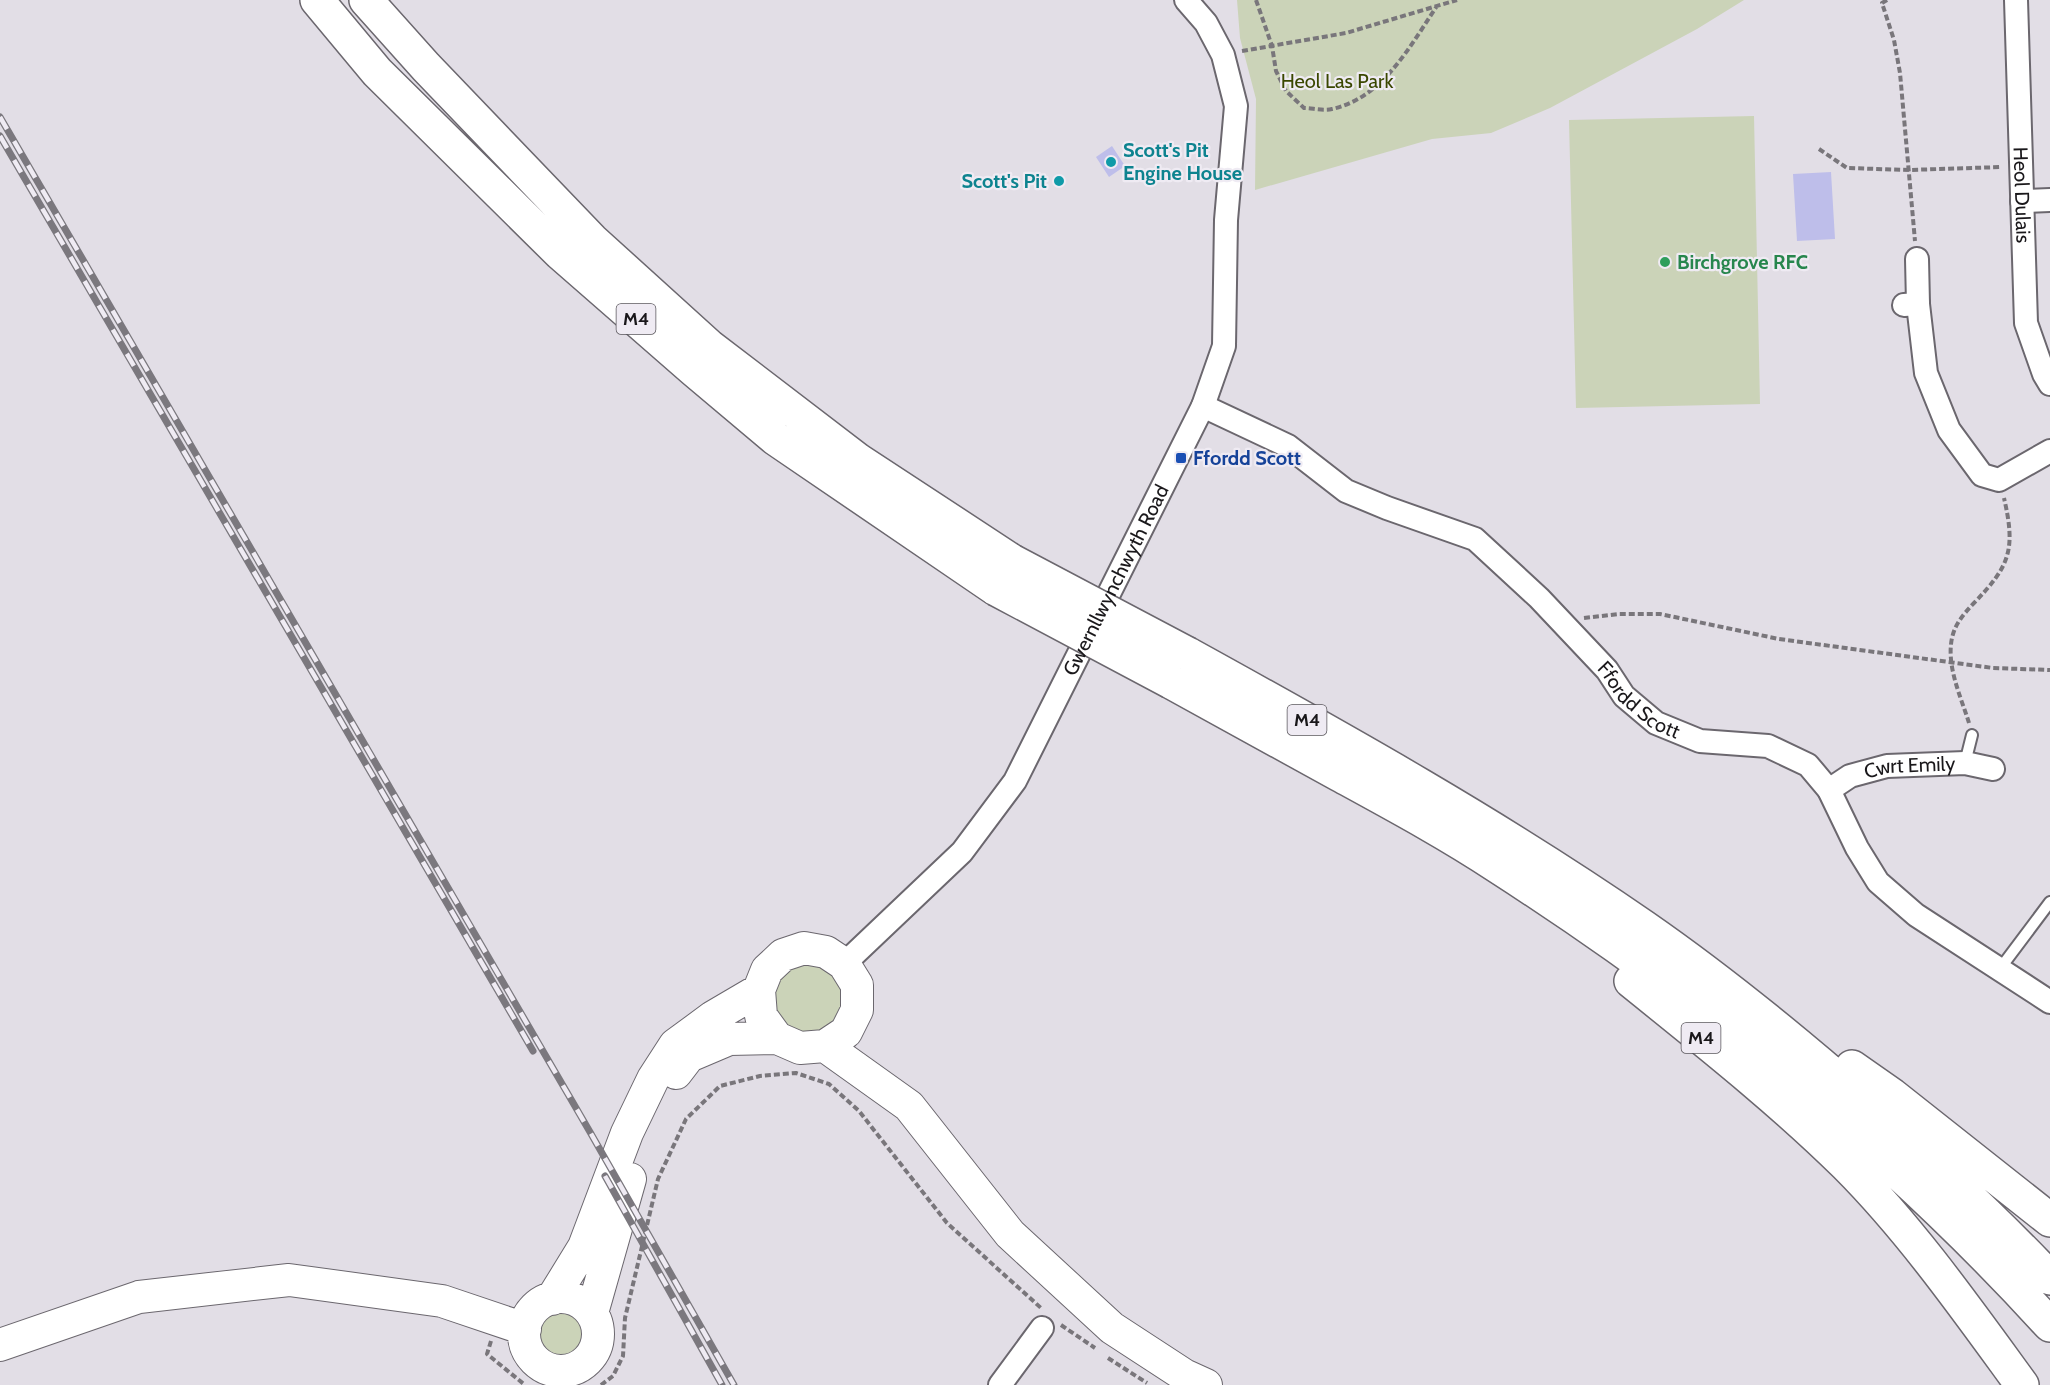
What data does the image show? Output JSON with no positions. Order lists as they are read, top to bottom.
{
  "streets": {
    "highway": ["M4"],
    "street": [
      "Heol Dulais",
      "Gwernllwynchwyth Road",
      "Ffordd Scott",
      "Cwrt Emily"
    ]
  },
  "crossings": [
    ["Gwernllwynchwyth Road", "Ffordd Scott"],
    ["Ffordd Scott", "Cwrt Emily"]
  ],
  "parks": ["Heol Las Park"],
  "places": {
    "other": ["Scott's Pit Engine House", "Scott's Pit", "Birchgrove RFC"],
    "transit": ["Ffordd Scott"]
  }
}
